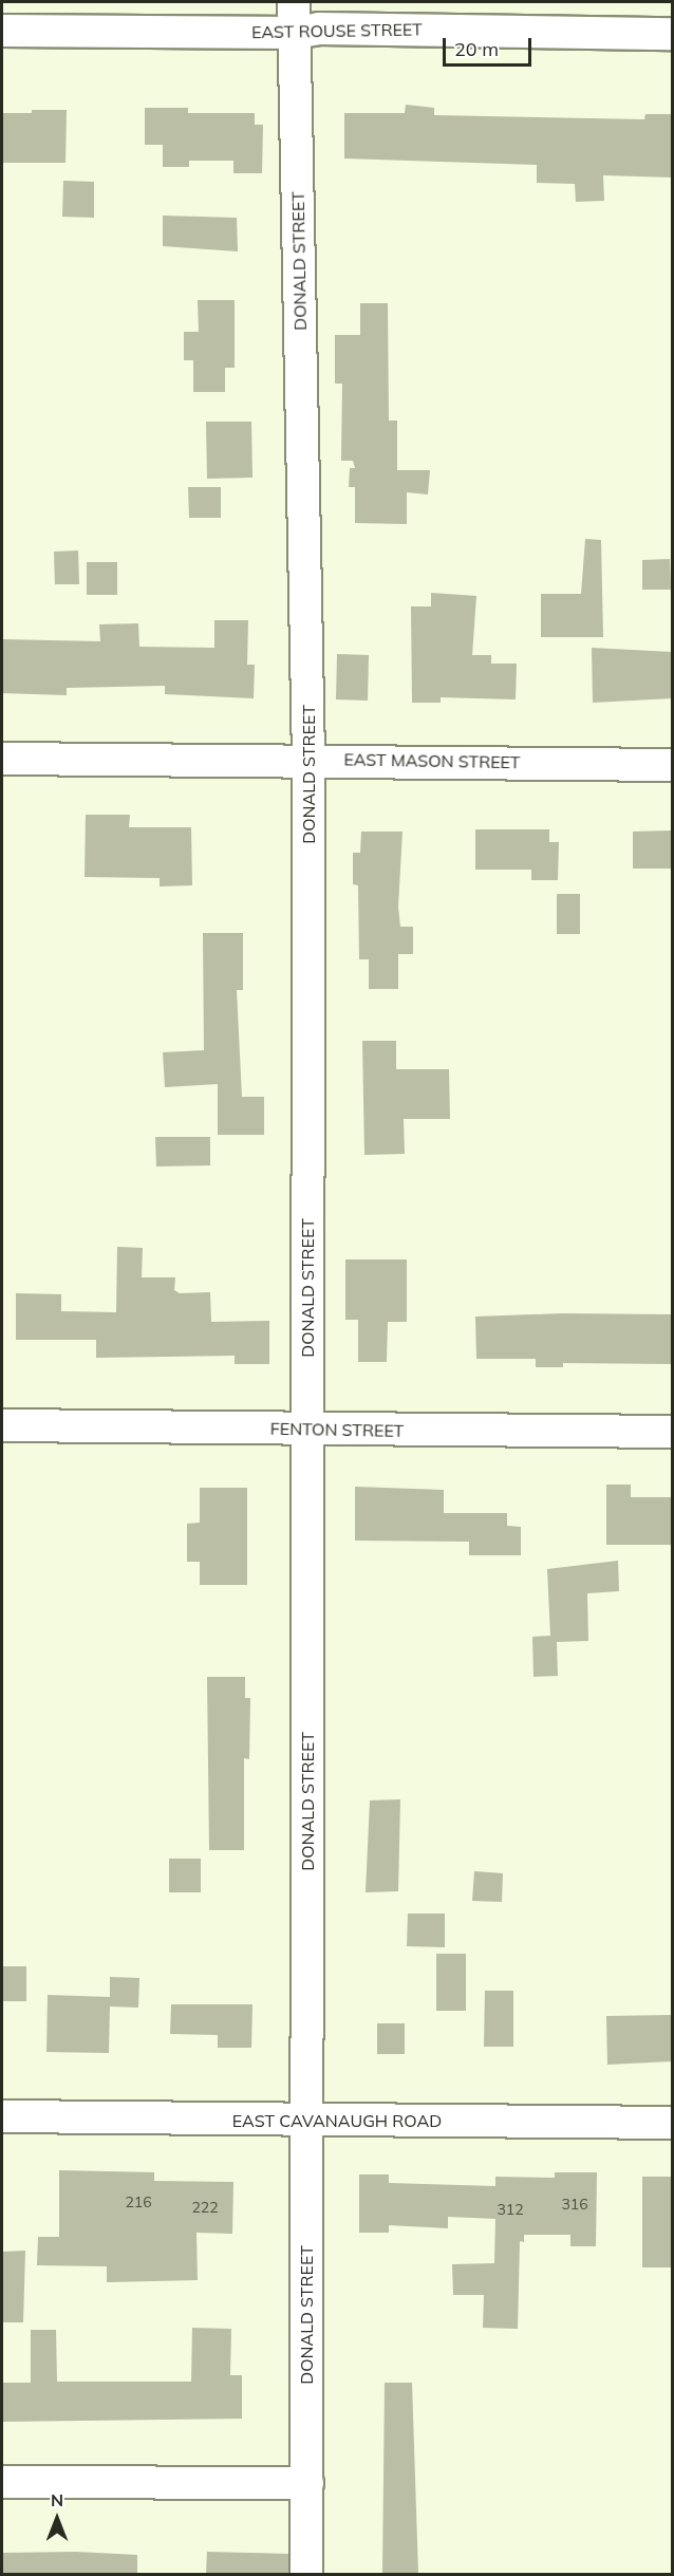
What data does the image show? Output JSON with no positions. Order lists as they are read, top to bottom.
{
  "streets": {
    "street": [
      "EAST ROUSE STREET",
      "DONALD STREET",
      "EAST MASON STREET",
      "FENTON STREET",
      "EAST CAVANAUGH ROAD"
    ]
  },
  "crossings": [
    ["EAST ROUSE STREET", "DONALD STREET"],
    ["DONALD STREET", "EAST MASON STREET"],
    ["DONALD STREET", "FENTON STREET"],
    ["DONALD STREET", "EAST CAVANAUGH ROAD"]
  ],
  "house_numbers": [
    "216",
    "316",
    "222",
    "312"
  ],
  "scale_bar": "20 m",
  "north": "top"
}
